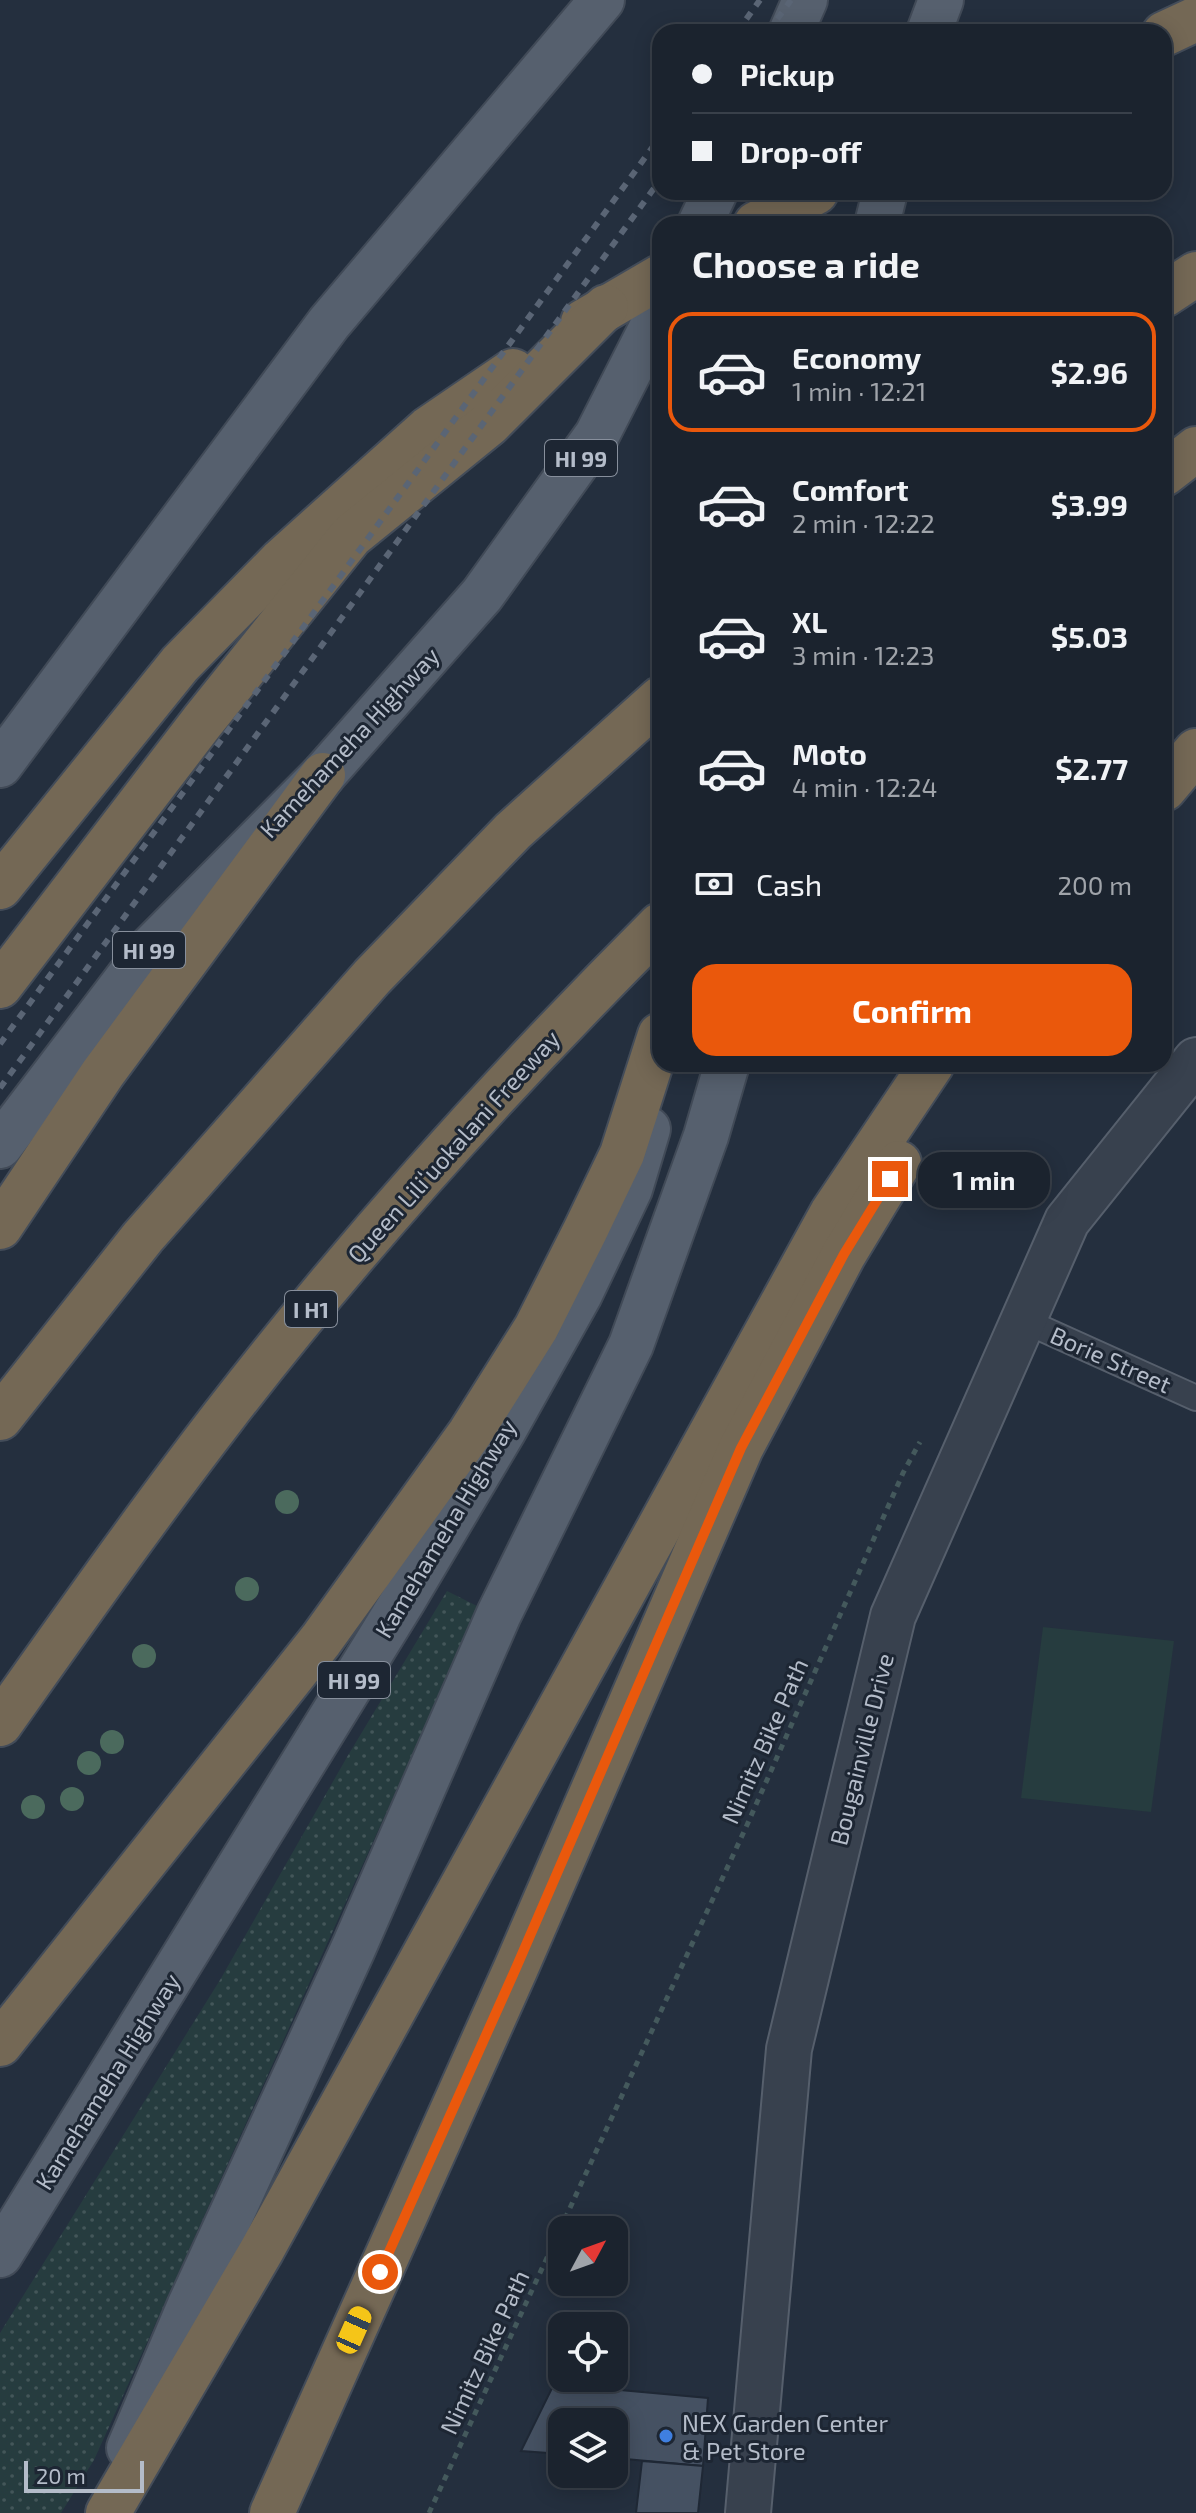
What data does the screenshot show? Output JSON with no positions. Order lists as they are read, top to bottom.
{
  "streets": {
    "highway": ["Queen Liliʻuokalani Freeway", "I H1"],
    "main road": ["HI 99", "Kamehameha Highway"],
    "street": ["Bougainville Drive"],
    "lane": ["Borie Street"],
    "path": ["Nimitz Bike Path"]
  },
  "crossings": [
    ["Borie Street", "Bougainville Drive"]
  ],
  "places": ["NEX Garden Center & Pet Store"],
  "scale_bar": "20 m",
  "north": "top right",
  "page": {
    "banner": ["Pickup", "Drop-off"],
    "heading": "Choose a ride",
    "list": [
      {
        "name": "Economy",
        "note": "1 min · 12:21",
        "value": "$2.96"
      },
      {
        "name": "Comfort",
        "note": "2 min · 12:22",
        "value": "$3.99"
      },
      {
        "name": "XL",
        "note": "3 min · 12:23",
        "value": "$5.03"
      },
      {
        "name": "Moto",
        "note": "4 min · 12:24",
        "value": "$2.77"
      }
    ],
    "pay": ["Cash", "200 m"],
    "buttons": "Confirm",
    "bubble": "1 min",
    "scale": "20 m"
  }
}
